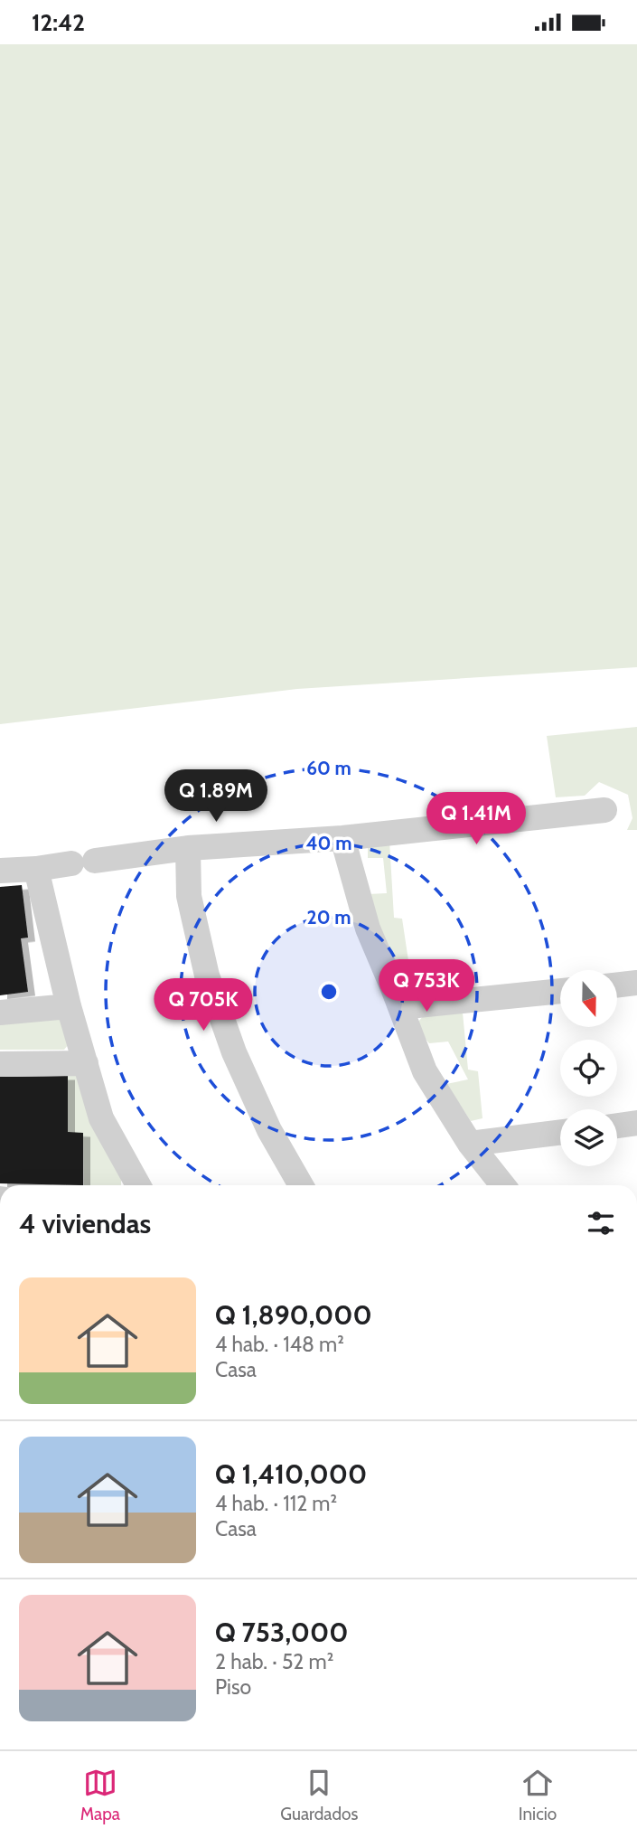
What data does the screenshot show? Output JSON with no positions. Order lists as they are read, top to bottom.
{
  "north": "bottom",
  "page": {
    "status": "12:42",
    "price": [
      "Q 1.89M",
      "Q 1.41M",
      "Q 753K",
      "Q 705K"
    ],
    "heading": "4 viviendas",
    "list": [
      {
        "name": "Q 1,890,000",
        "note": "4 hab. · 148 m² · Casa"
      },
      {
        "name": "Q 1,410,000",
        "note": "4 hab. · 112 m² · Casa"
      },
      {
        "name": "Q 753,000",
        "note": "2 hab. · 52 m² · Piso"
      }
    ],
    "tabs": ["Mapa", "Guardados", "Inicio"]
  },
  "rings": ["60 m", "40 m", "20 m"]
}
